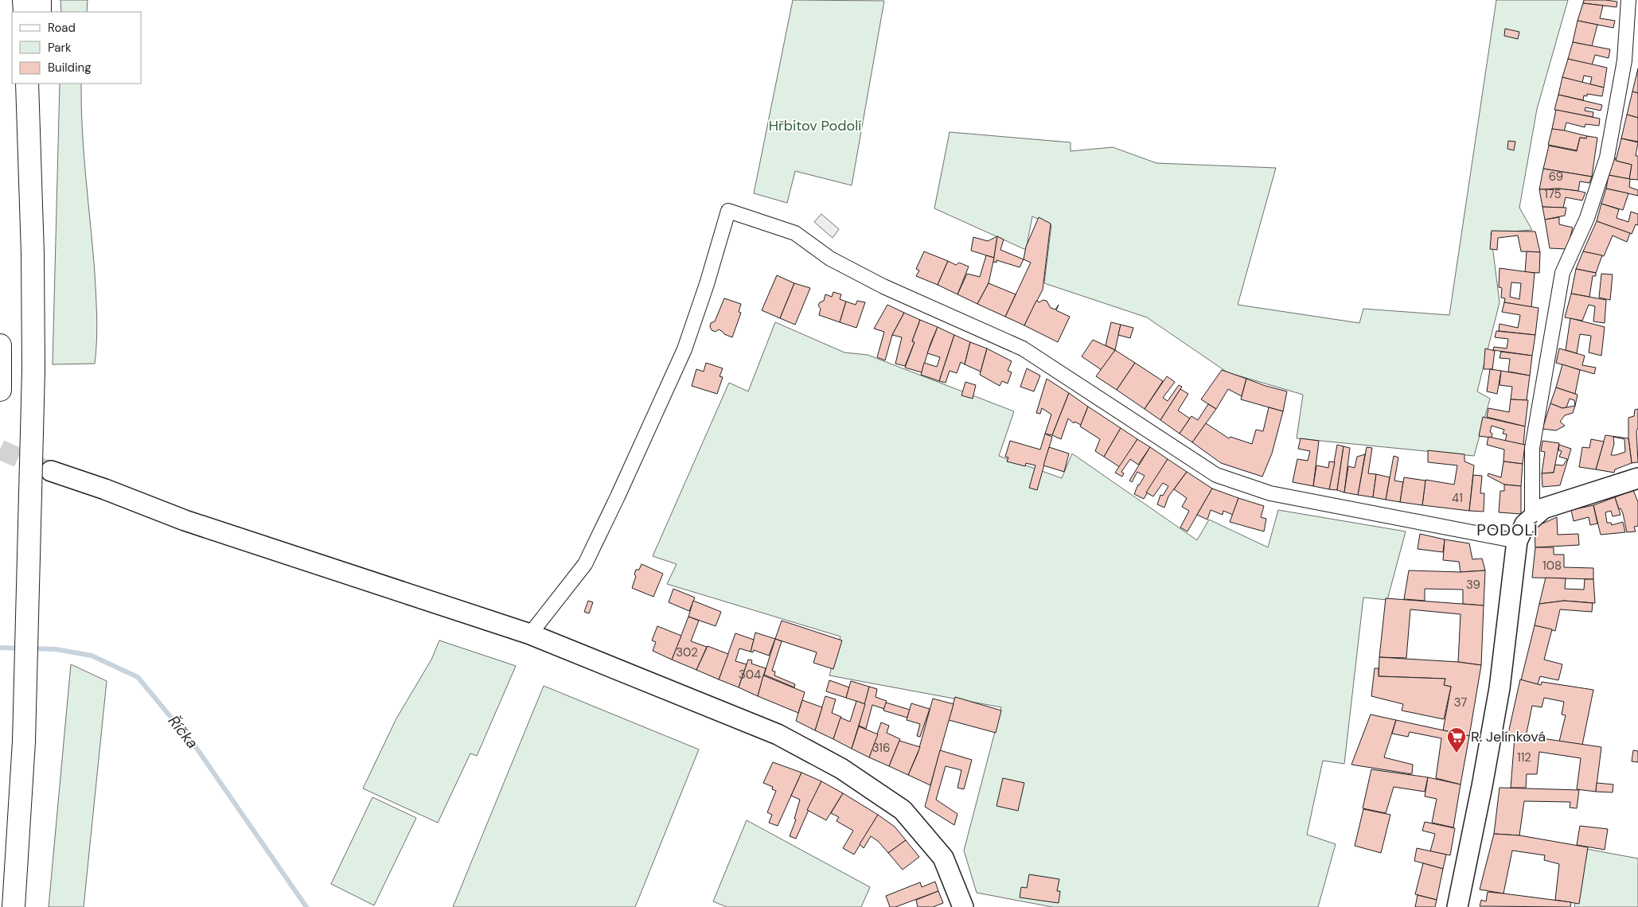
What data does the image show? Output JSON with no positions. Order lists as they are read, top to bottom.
{
  "districts": ["PODOLÍ"],
  "water": ["Říčka"],
  "parks": ["Hřbitov Podolí"],
  "places": {
    "supermarket": ["R. Jelínková"]
  },
  "house_numbers": [
    "69",
    "175",
    "41",
    "108",
    "39",
    "302",
    "304",
    "37",
    "316",
    "112"
  ],
  "legend": ["Road", "Park", "Building"]
}
